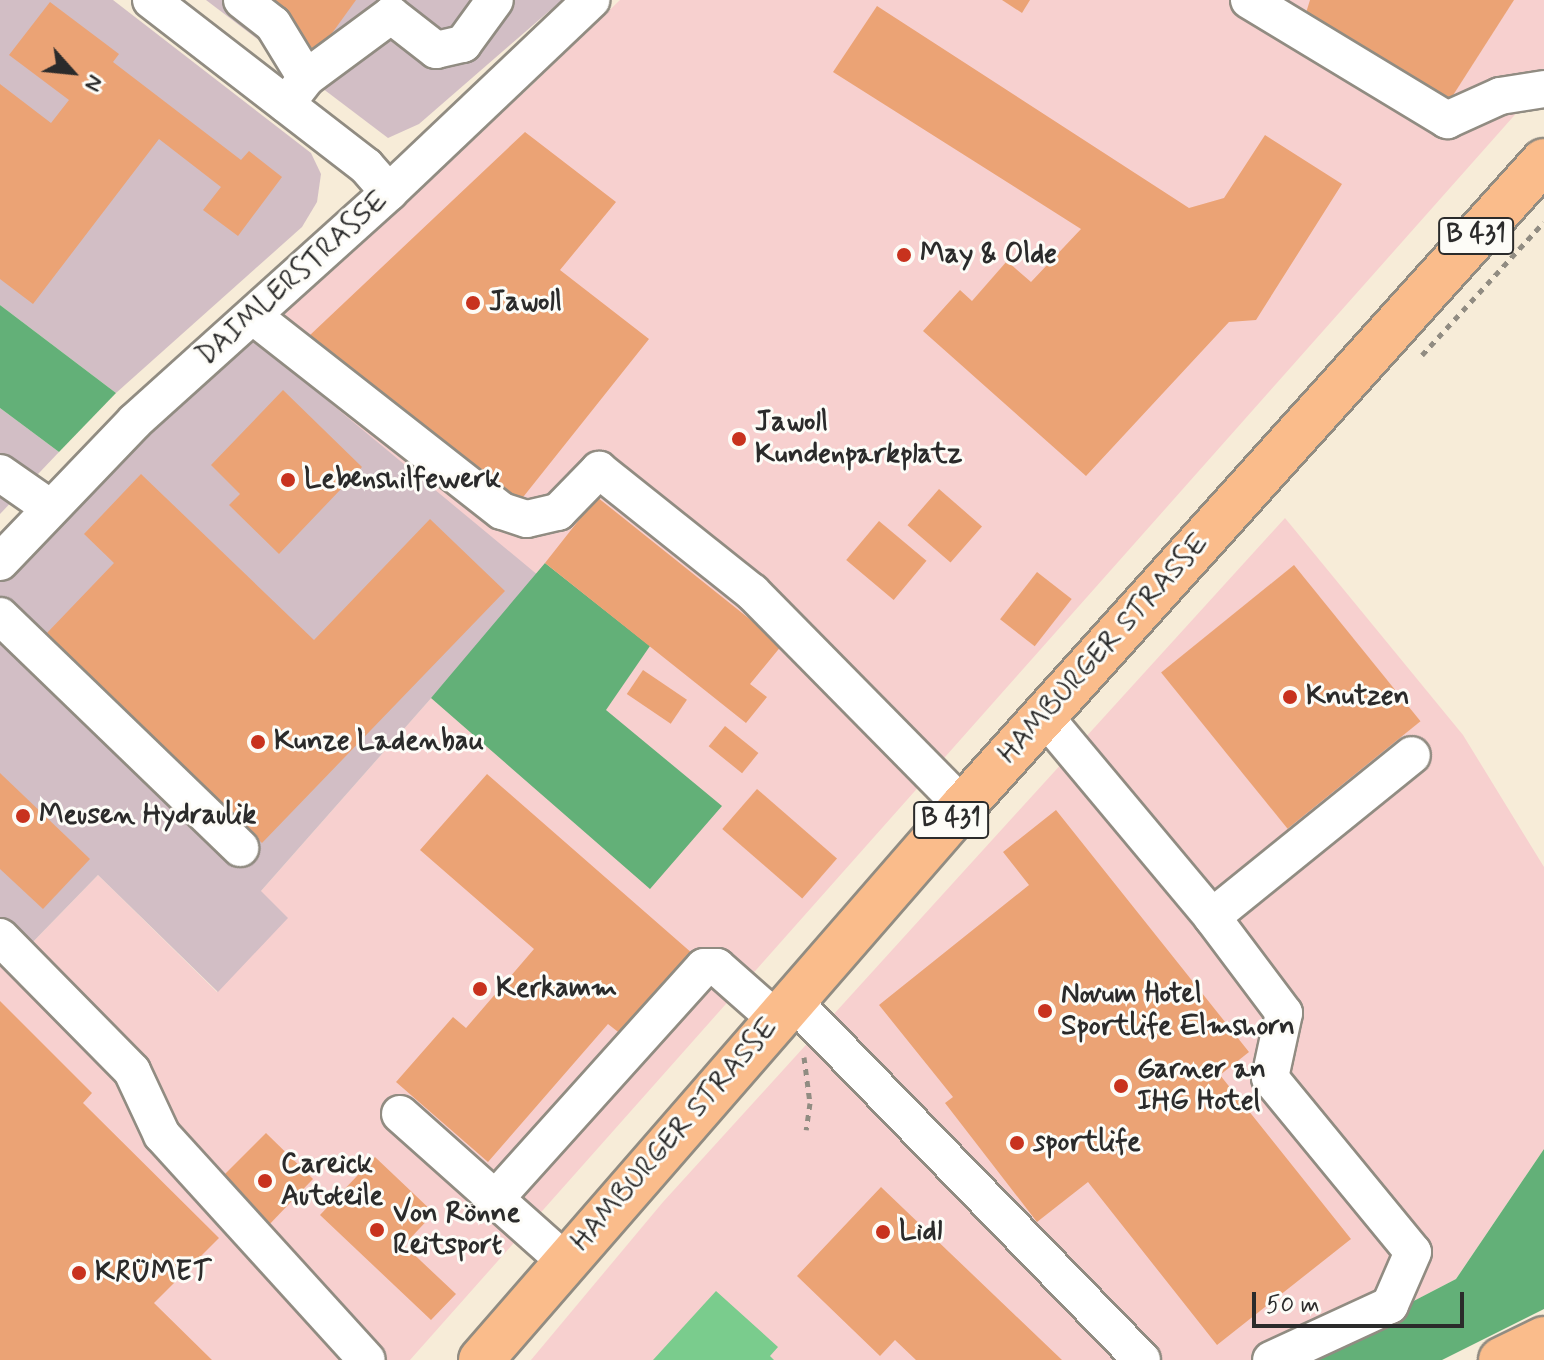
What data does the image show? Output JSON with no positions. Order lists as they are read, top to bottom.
{
  "streets": {
    "main road": ["B 431", "HAMBURGER STRASSE"],
    "street": ["DAIMLERSTRASSE"]
  },
  "places": [
    "May & Olde",
    "Jawoll",
    "Jawoll Kundenparkplatz",
    "Lebenshilfewerk",
    "Knutzen",
    "Kunze Ladenbau",
    "Meusen Hydraulik",
    "Kerkamm",
    "Novum Hotel Sportlife Elmshorn",
    "Garner an IHG Hotel",
    "sportlife",
    "Careick Autoteile",
    "Von Rönne Reitsport",
    "Lidl",
    "KRÜMET"
  ],
  "scale_bar": "50 m",
  "north": "bottom right"
}
